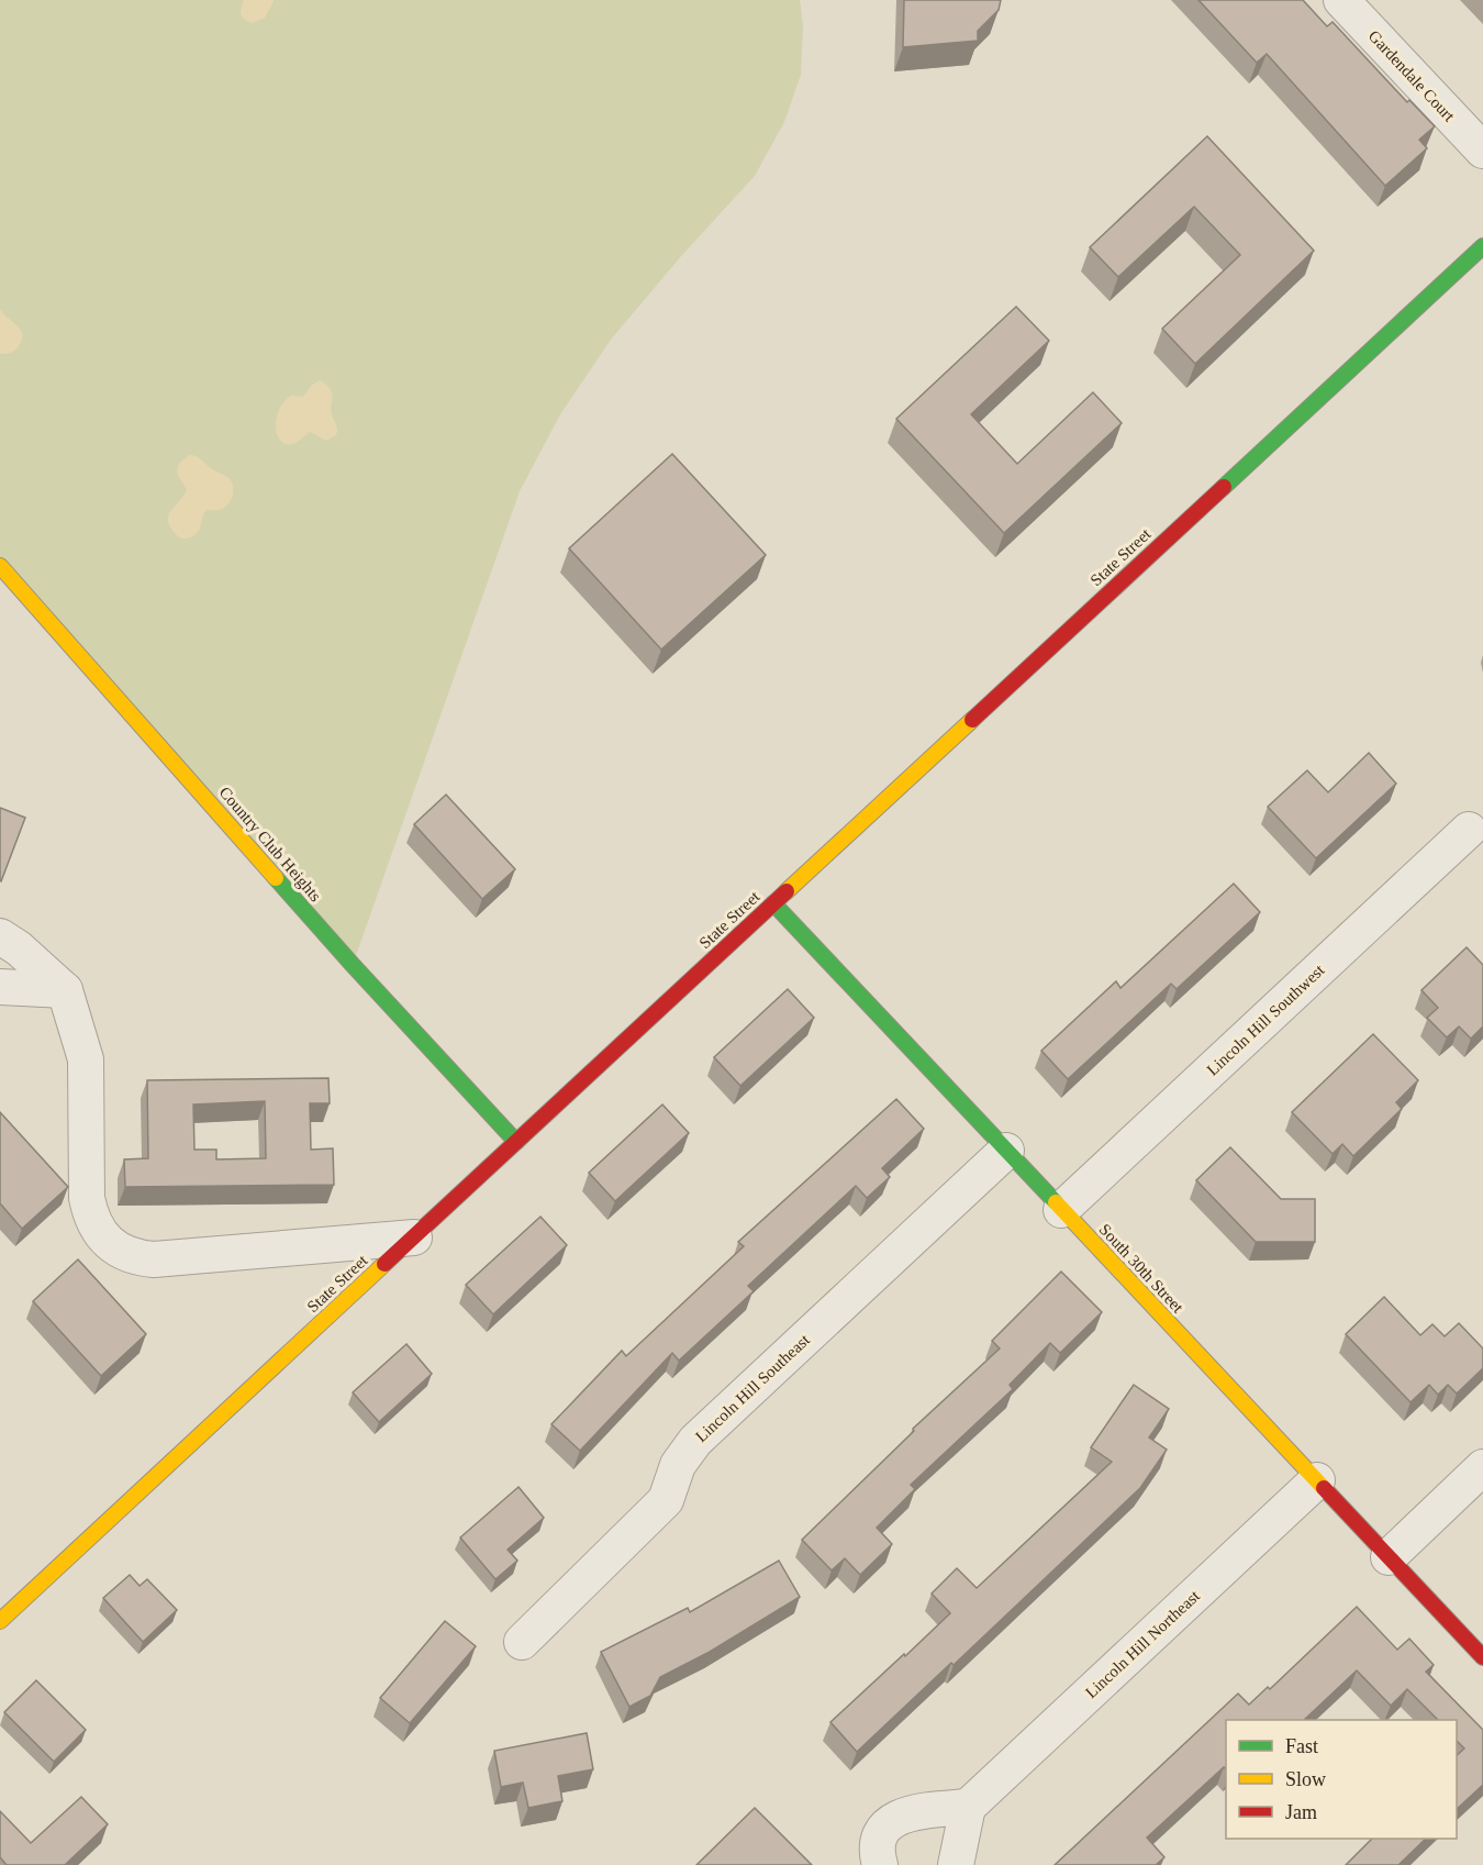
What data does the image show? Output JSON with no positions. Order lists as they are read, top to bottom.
{
  "streets": {
    "main road": ["State Street", "Country Club Heights", "South 30th Street"],
    "street": [
      "Gardendale Court",
      "Lincoln Hill Southwest",
      "Lincoln Hill Southeast",
      "Lincoln Hill Northeast"
    ]
  },
  "crossings": [
    ["State Street", "Country Club Heights"],
    ["State Street", "South 30th Street"],
    ["Lincoln Hill Southwest", "South 30th Street"],
    ["South 30th Street", "Lincoln Hill Southeast"],
    ["South 30th Street", "Lincoln Hill Northeast"]
  ],
  "legend": ["Fast", "Slow", "Jam"]
}
